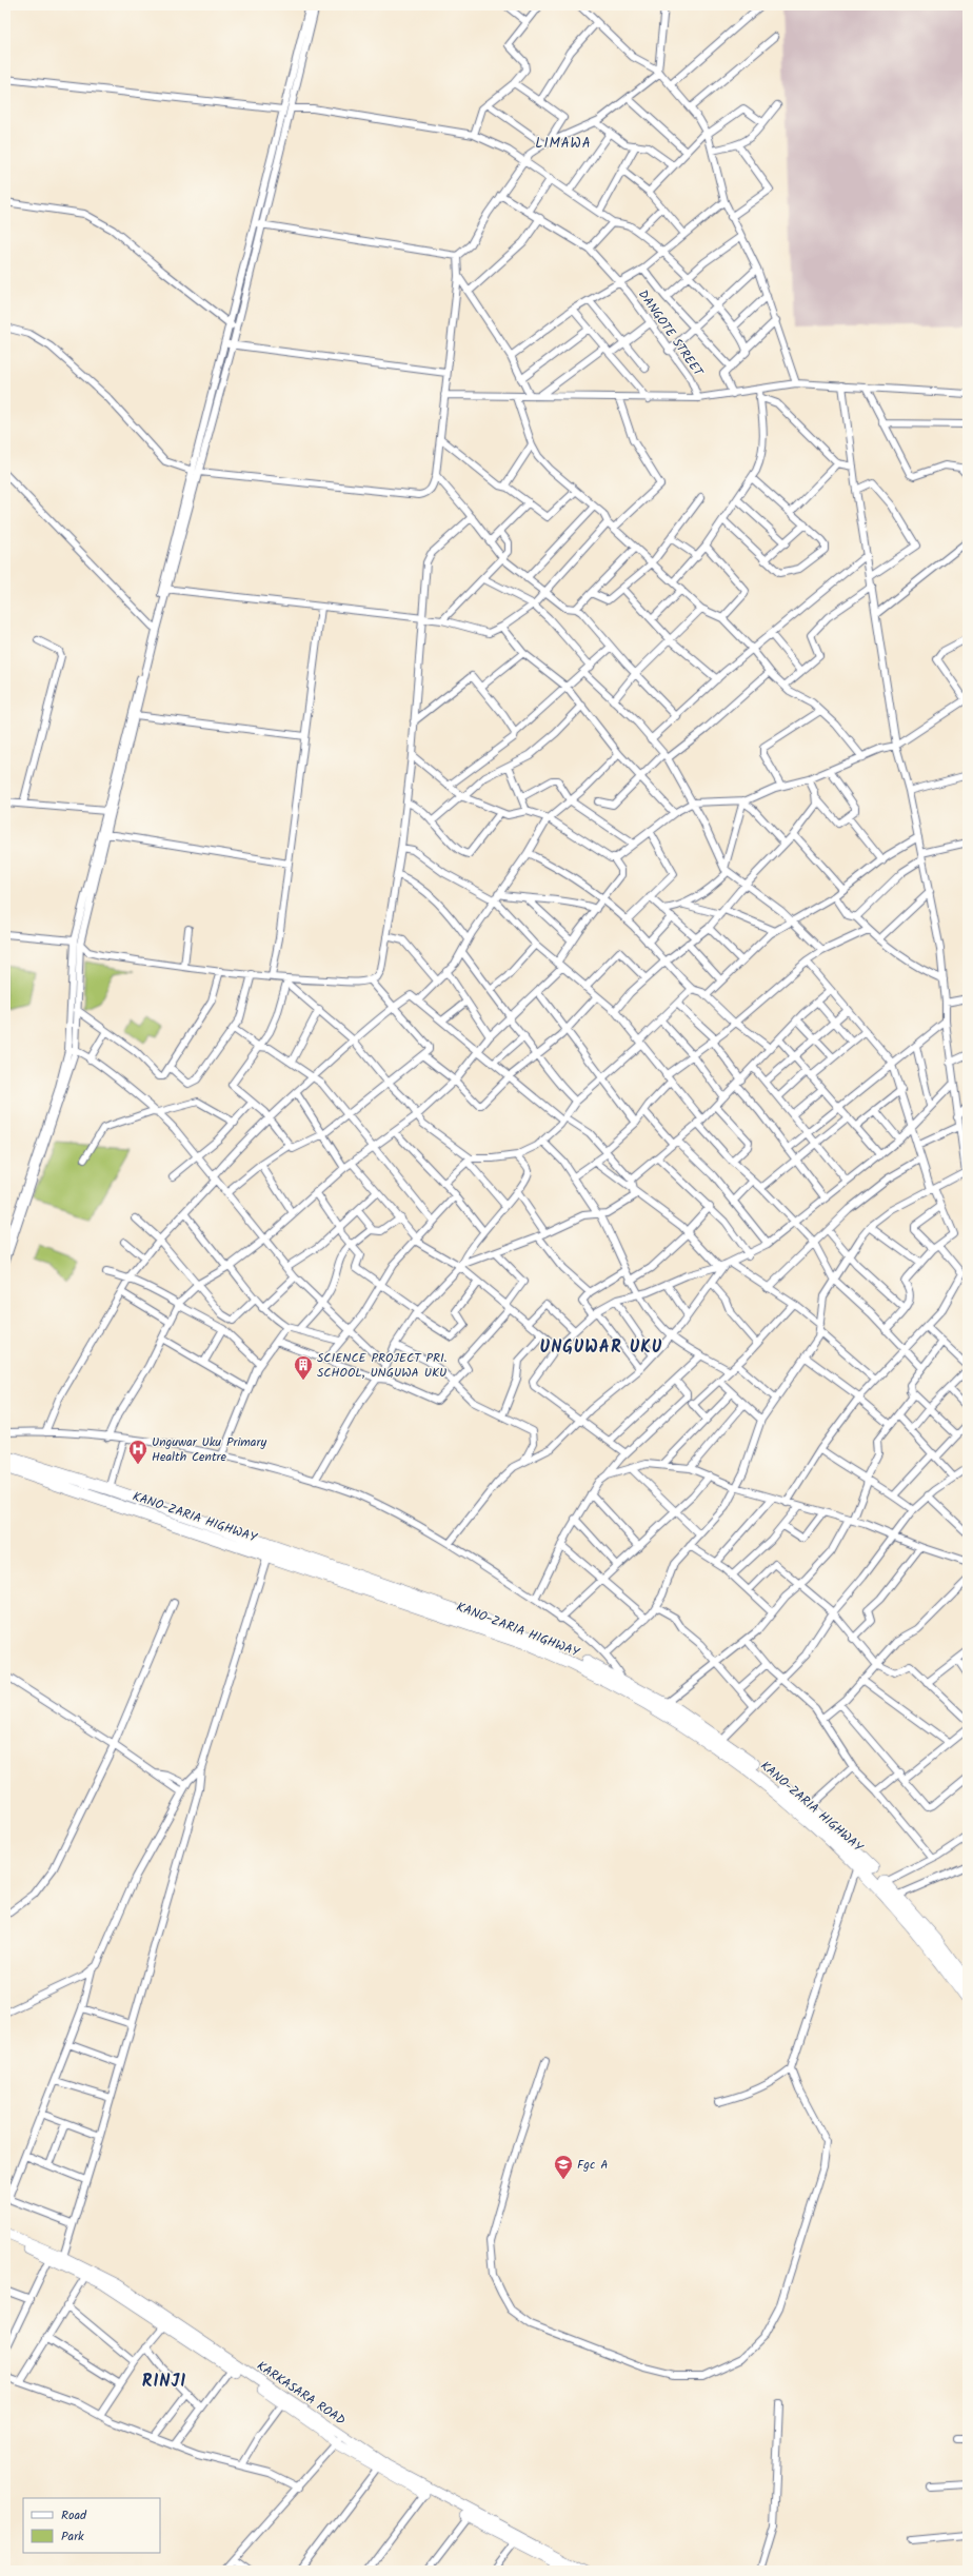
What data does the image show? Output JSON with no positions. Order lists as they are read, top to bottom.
{
  "streets": {
    "highway": ["KANO-ZARIA HIGHWAY"],
    "main road": ["KARKASARA ROAD"],
    "street": ["DANGOTE STREET"]
  },
  "districts": ["LIMAWA", "UNGUWAR UKU", "RINJI"],
  "places": {
    "building": ["SCIENCE PROJECT PRI. SCHOOL, UNGUWA UKU"],
    "hospital": ["Unguwar Uku Primary Health Centre"],
    "school or university": ["Fgc A"]
  },
  "legend": ["Road", "Park"]
}
